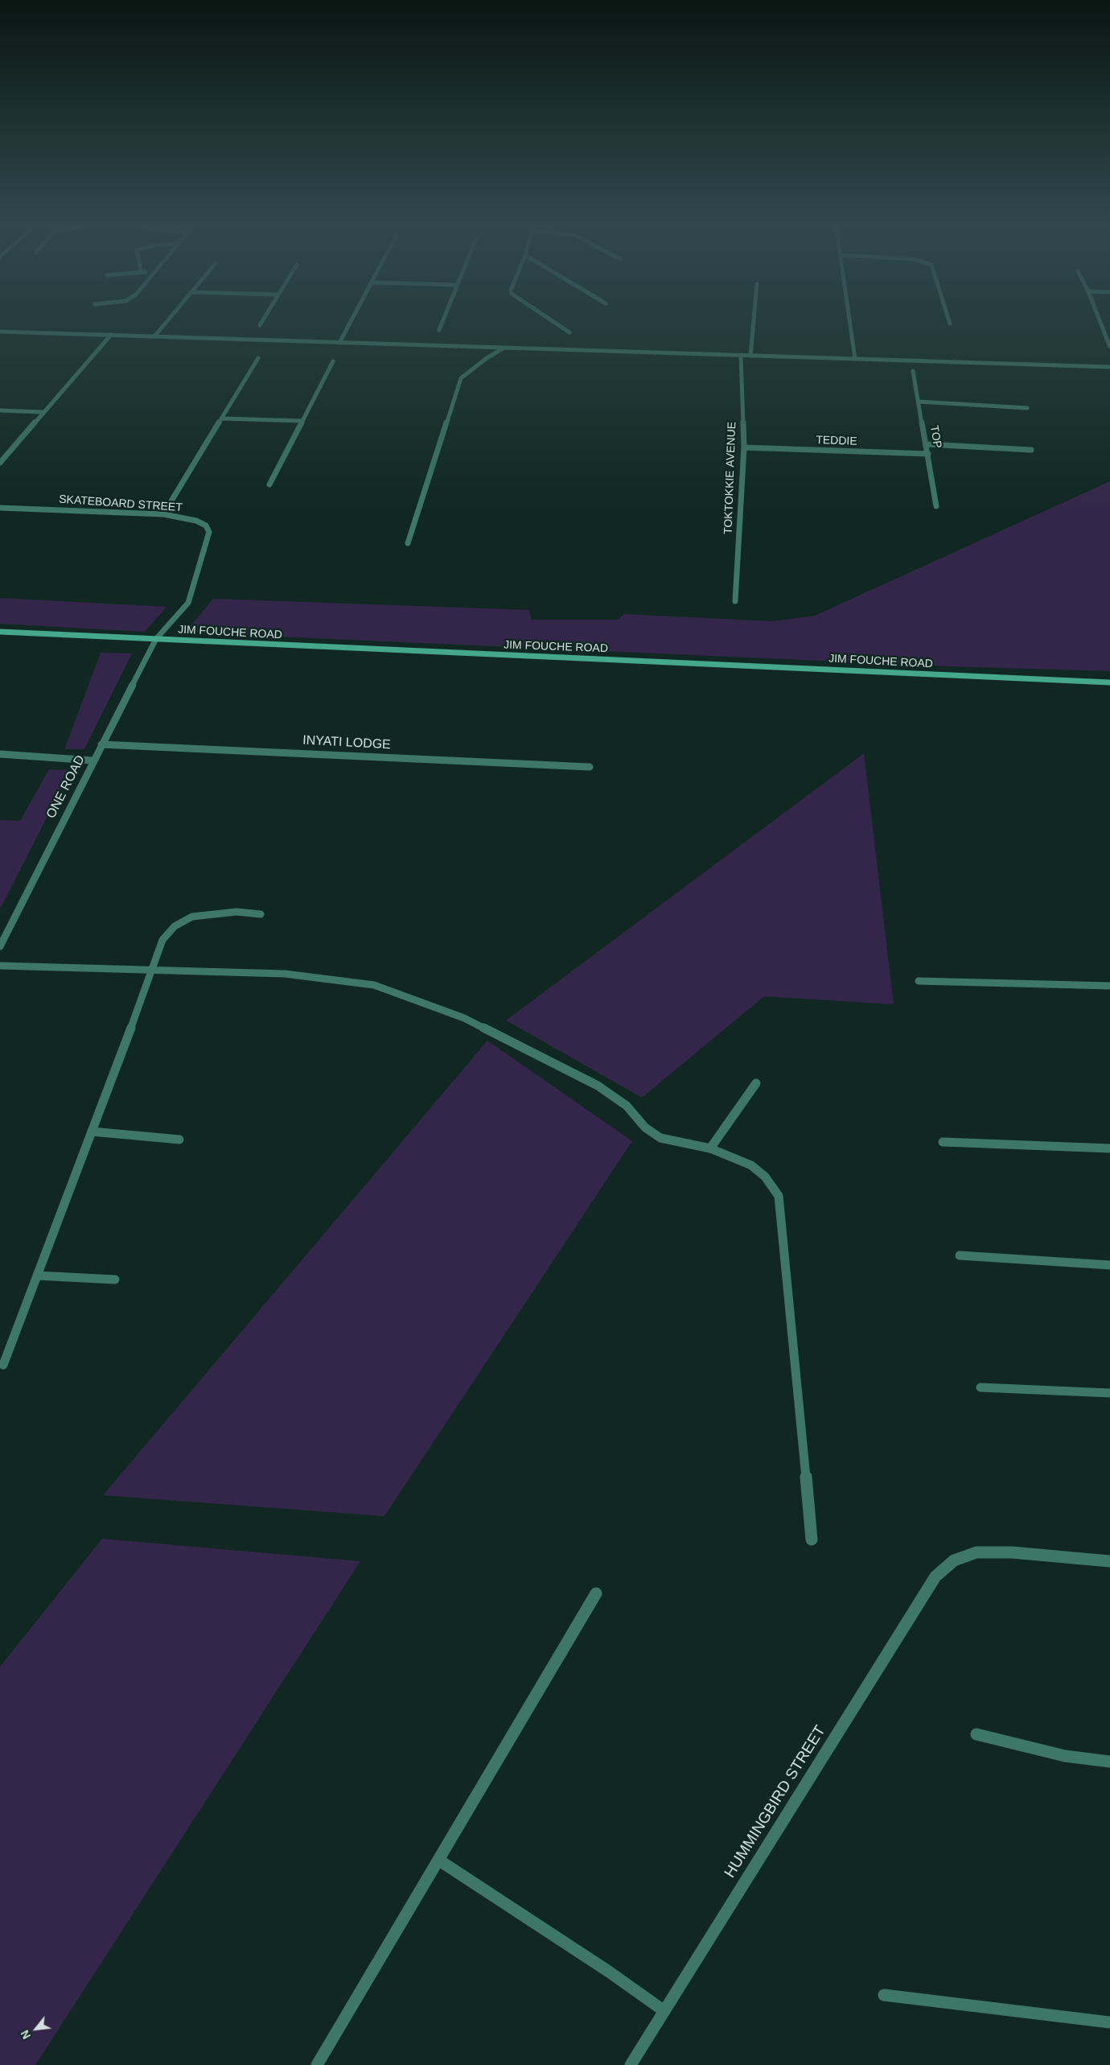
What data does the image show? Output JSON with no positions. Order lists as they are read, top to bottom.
{
  "streets": {
    "street": [
      "TOP",
      "TEDDIE",
      "TOKTOKKIE AVENUE",
      "SKATEBOARD STREET",
      "JIM FOUCHE ROAD",
      "INYATI LODGE",
      "ONE ROAD",
      "HUMMINGBIRD STREET"
    ]
  },
  "crossings": [
    ["TOP", "TEDDIE"],
    ["TEDDIE", "TOKTOKKIE AVENUE"],
    ["SKATEBOARD STREET", "JIM FOUCHE ROAD"],
    ["SKATEBOARD STREET", "ONE ROAD"],
    ["JIM FOUCHE ROAD", "ONE ROAD"],
    ["INYATI LODGE", "ONE ROAD"]
  ],
  "north": "bottom left"
}
